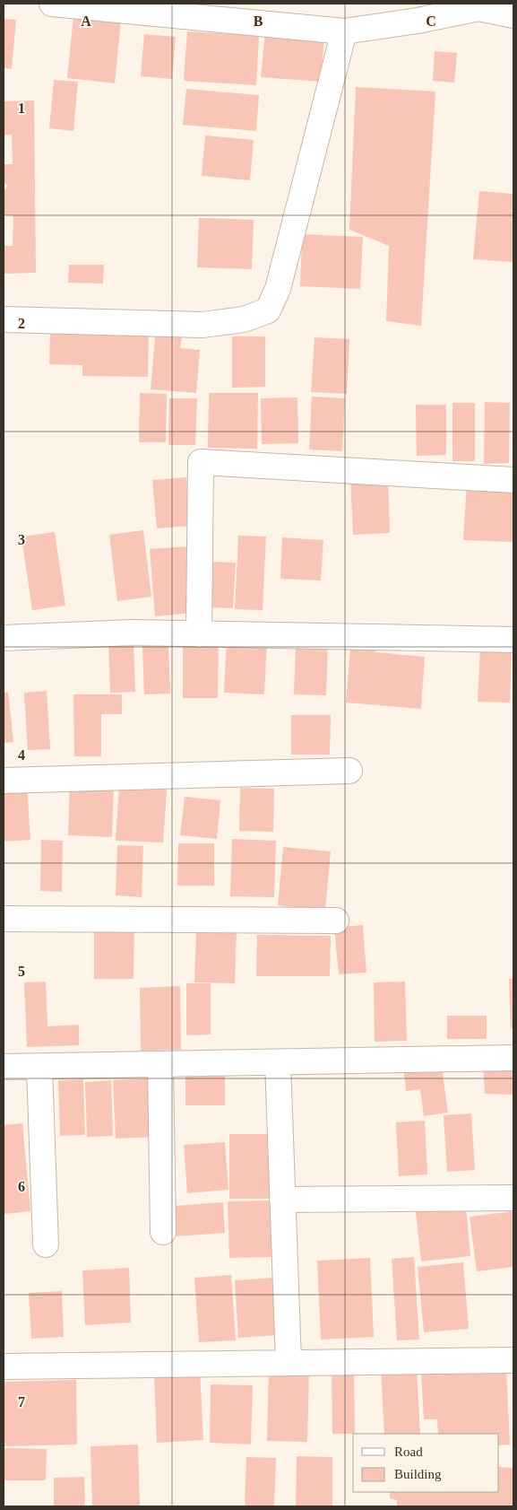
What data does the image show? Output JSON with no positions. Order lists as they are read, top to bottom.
{
  "legend": ["Road", "Building"],
  "grid": {
    "columns": ["A", "B", "C"],
    "rows": [
      "1",
      "2",
      "3",
      "4",
      "5",
      "6",
      "7"
    ]
  }
}
